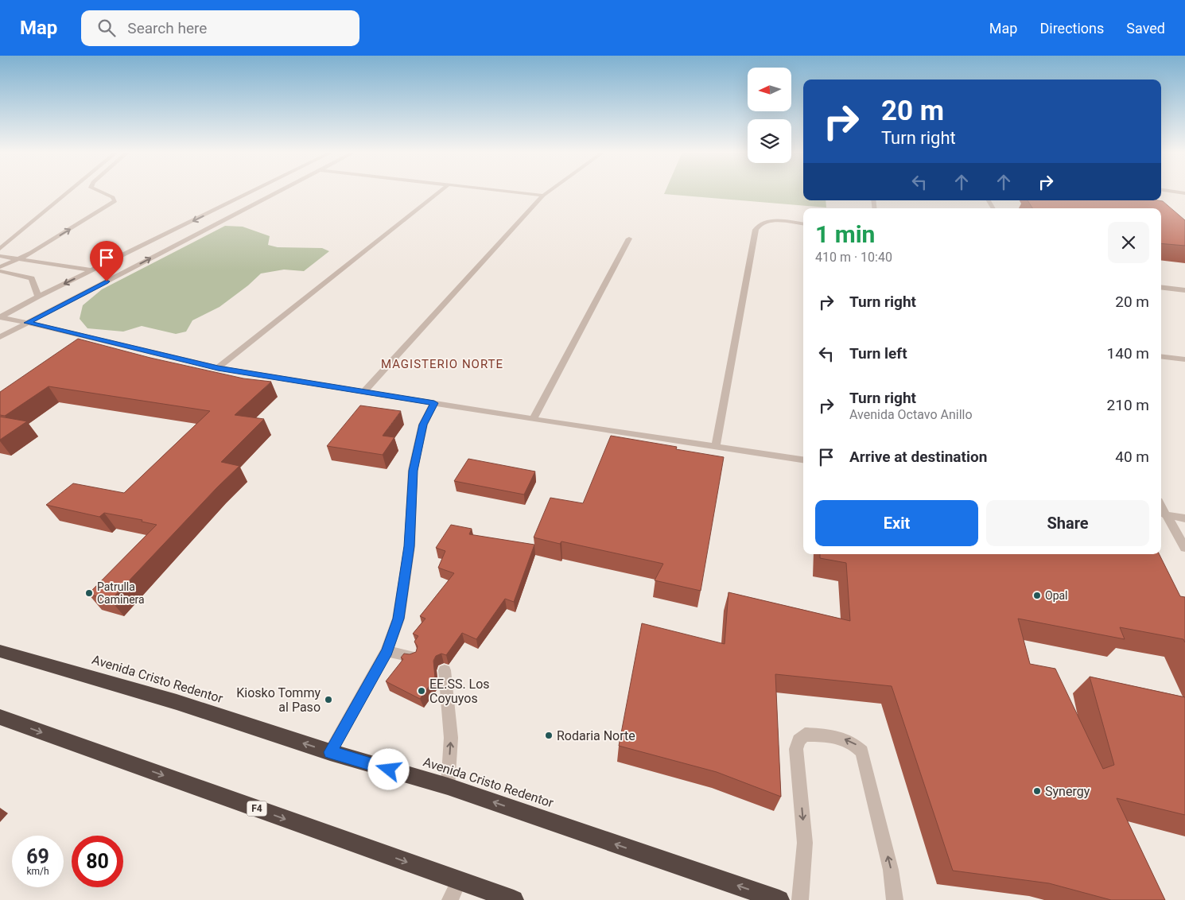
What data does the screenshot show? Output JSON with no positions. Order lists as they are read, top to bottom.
{
  "streets": {
    "highway": ["Avenida Cristo Redentor", "F4"]
  },
  "districts": ["MAGISTERIO NORTE"],
  "places": [
    "Patrulla Caminera",
    "Opal",
    "EE.SS. Los Coyuyos",
    "Kiosko Tommy al Paso",
    "Rodaria Norte",
    "Synergy"
  ],
  "north": "left",
  "page": {
    "header": "Map",
    "search": "Search here",
    "nav": ["Map", "Directions", "Saved"],
    "turn": ["20 m", "Turn right"],
    "heading": ["1 min", "410 m · 10:40"],
    "list": [
      {
        "name": "Turn right",
        "value": "20 m"
      },
      {
        "name": "Turn left",
        "value": "140 m"
      },
      {
        "name": "Turn right",
        "note": "Avenida Octavo Anillo",
        "value": "210 m"
      },
      {
        "name": "Arrive at destination",
        "value": "40 m"
      }
    ],
    "buttons": ["Exit", "Share"],
    "speed": "69 km/h",
    "limit": "80"
  }
}
